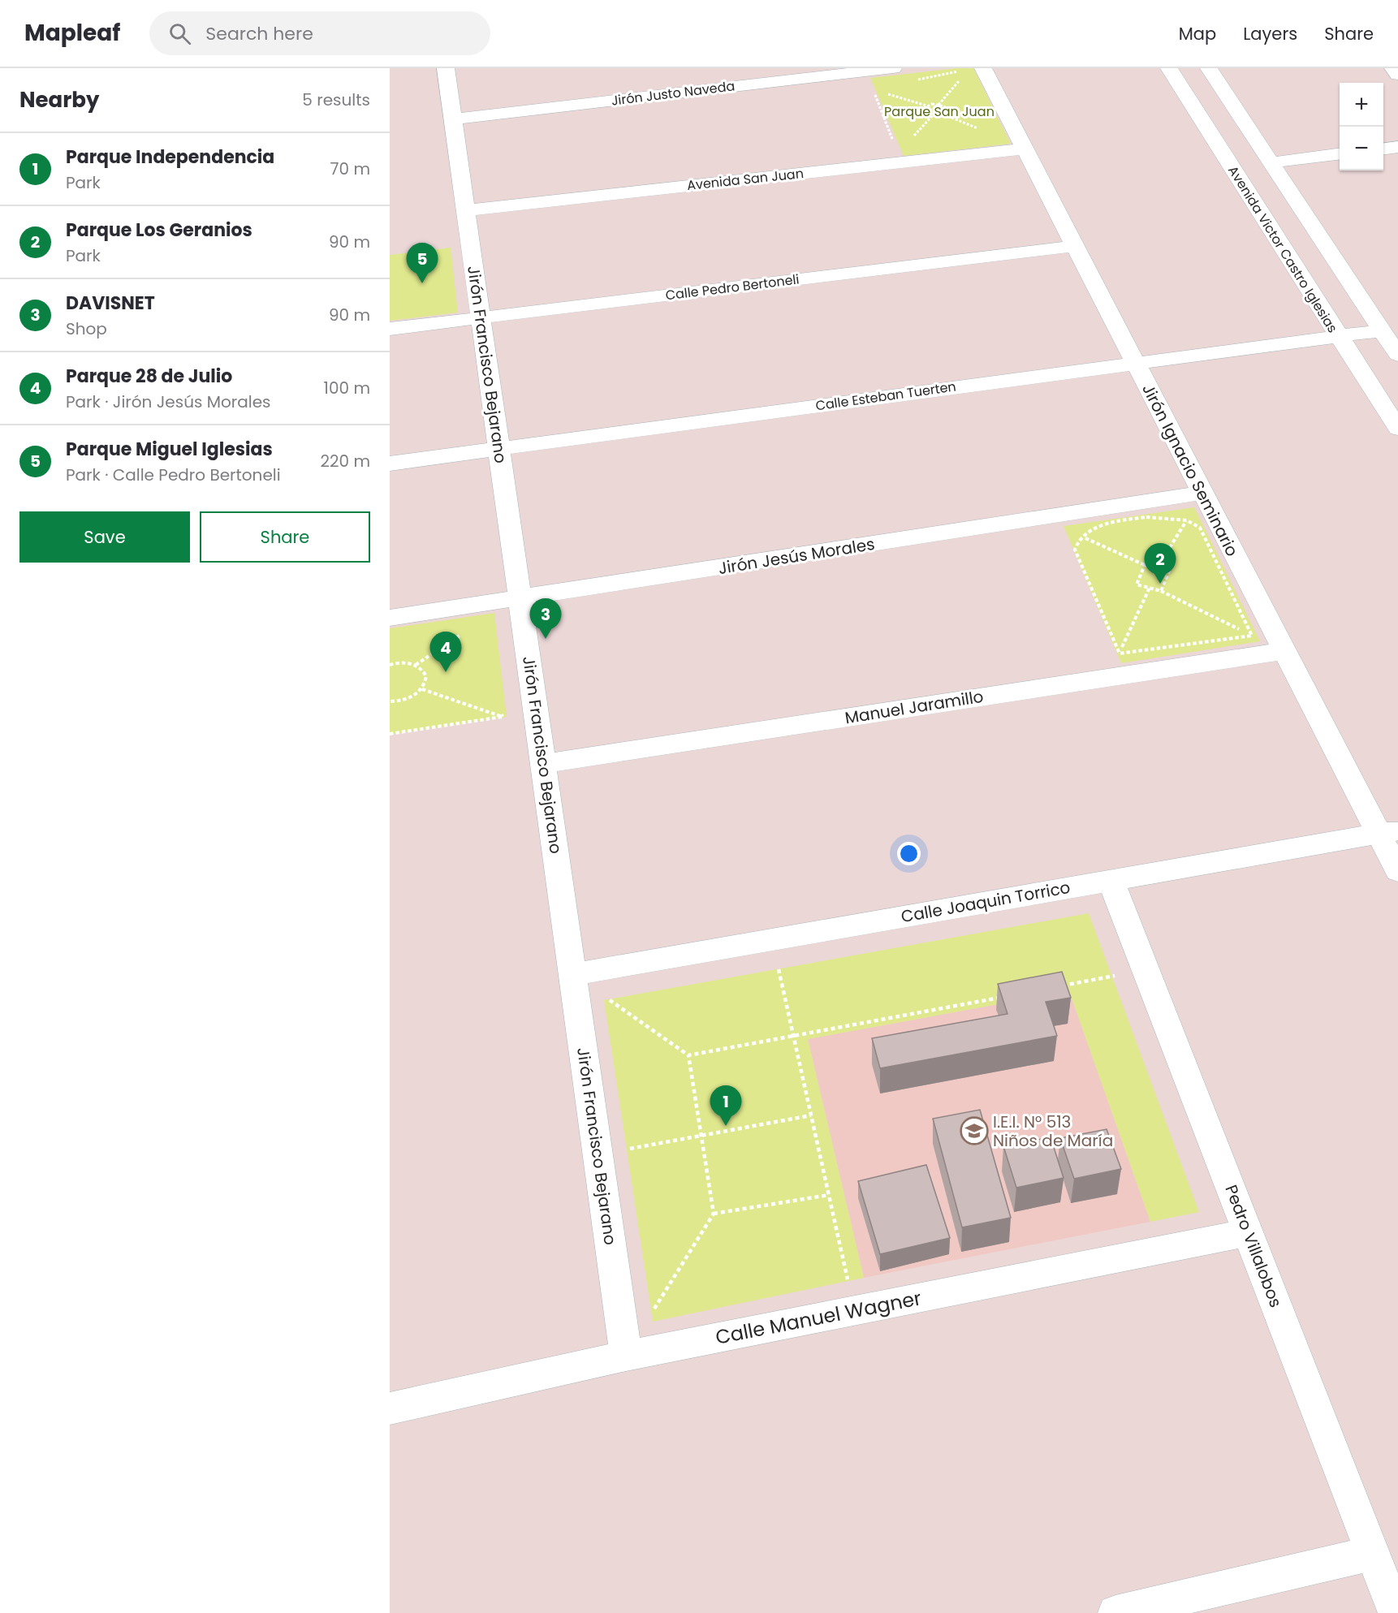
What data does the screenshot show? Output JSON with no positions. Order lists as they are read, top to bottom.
{
  "streets": {
    "street": [
      "Jirón Justo Naveda",
      "Avenida San Juan",
      "Avenida Victor Castro Iglesias",
      "Calle Pedro Bertoneli",
      "Jirón Francisco Bejarano",
      "Calle Esteban Tuerten",
      "Jirón Ignacio Seminario",
      "Jirón Jesús Morales",
      "Manuel Jaramillo",
      "Calle Joaquin Torrico",
      "Pedro Villalobos",
      "Calle Manuel Wagner"
    ]
  },
  "crossings": [
    ["Jirón Justo Naveda", "Jirón Francisco Bejarano"],
    ["Avenida San Juan", "Jirón Francisco Bejarano"],
    ["Avenida San Juan", "Jirón Ignacio Seminario"],
    ["Avenida Victor Castro Iglesias", "Calle Esteban Tuerten"],
    ["Calle Pedro Bertoneli", "Jirón Francisco Bejarano"],
    ["Calle Pedro Bertoneli", "Jirón Ignacio Seminario"],
    ["Jirón Francisco Bejarano", "Calle Esteban Tuerten"],
    ["Jirón Francisco Bejarano", "Jirón Jesús Morales"],
    ["Jirón Francisco Bejarano", "Manuel Jaramillo"],
    ["Jirón Francisco Bejarano", "Calle Joaquin Torrico"],
    ["Jirón Francisco Bejarano", "Calle Manuel Wagner"],
    ["Calle Esteban Tuerten", "Jirón Ignacio Seminario"],
    ["Jirón Ignacio Seminario", "Jirón Jesús Morales"],
    ["Jirón Ignacio Seminario", "Manuel Jaramillo"],
    ["Jirón Ignacio Seminario", "Calle Joaquin Torrico"],
    ["Calle Joaquin Torrico", "Pedro Villalobos"],
    ["Pedro Villalobos", "Calle Manuel Wagner"]
  ],
  "parks": ["Parque San Juan"],
  "places": {
    "school or university": ["I.E.I. N° 513 Niños de María"]
  },
  "page": {
    "header": "Mapleaf",
    "search": "Search here",
    "nav": ["Map", "Layers", "Share"],
    "heading": ["Nearby", "5 results"],
    "map_buttons": ["+", "−"],
    "list": [
      {
        "mark": "1",
        "name": "Parque Independencia",
        "note": "Park",
        "value": "70 m"
      },
      {
        "mark": "2",
        "name": "Parque Los Geranios",
        "note": "Park",
        "value": "90 m"
      },
      {
        "mark": "3",
        "name": "DAVISNET",
        "note": "Shop",
        "value": "90 m"
      },
      {
        "mark": "4",
        "name": "Parque 28 de Julio",
        "note": "Park · Jirón Jesús Morales",
        "value": "100 m"
      },
      {
        "mark": "5",
        "name": "Parque Miguel Iglesias",
        "note": "Park · Calle Pedro Bertoneli",
        "value": "220 m"
      }
    ],
    "pins": [
      "5",
      "2",
      "3",
      "4",
      "1"
    ],
    "buttons": ["Save", "Share"]
  }
}
